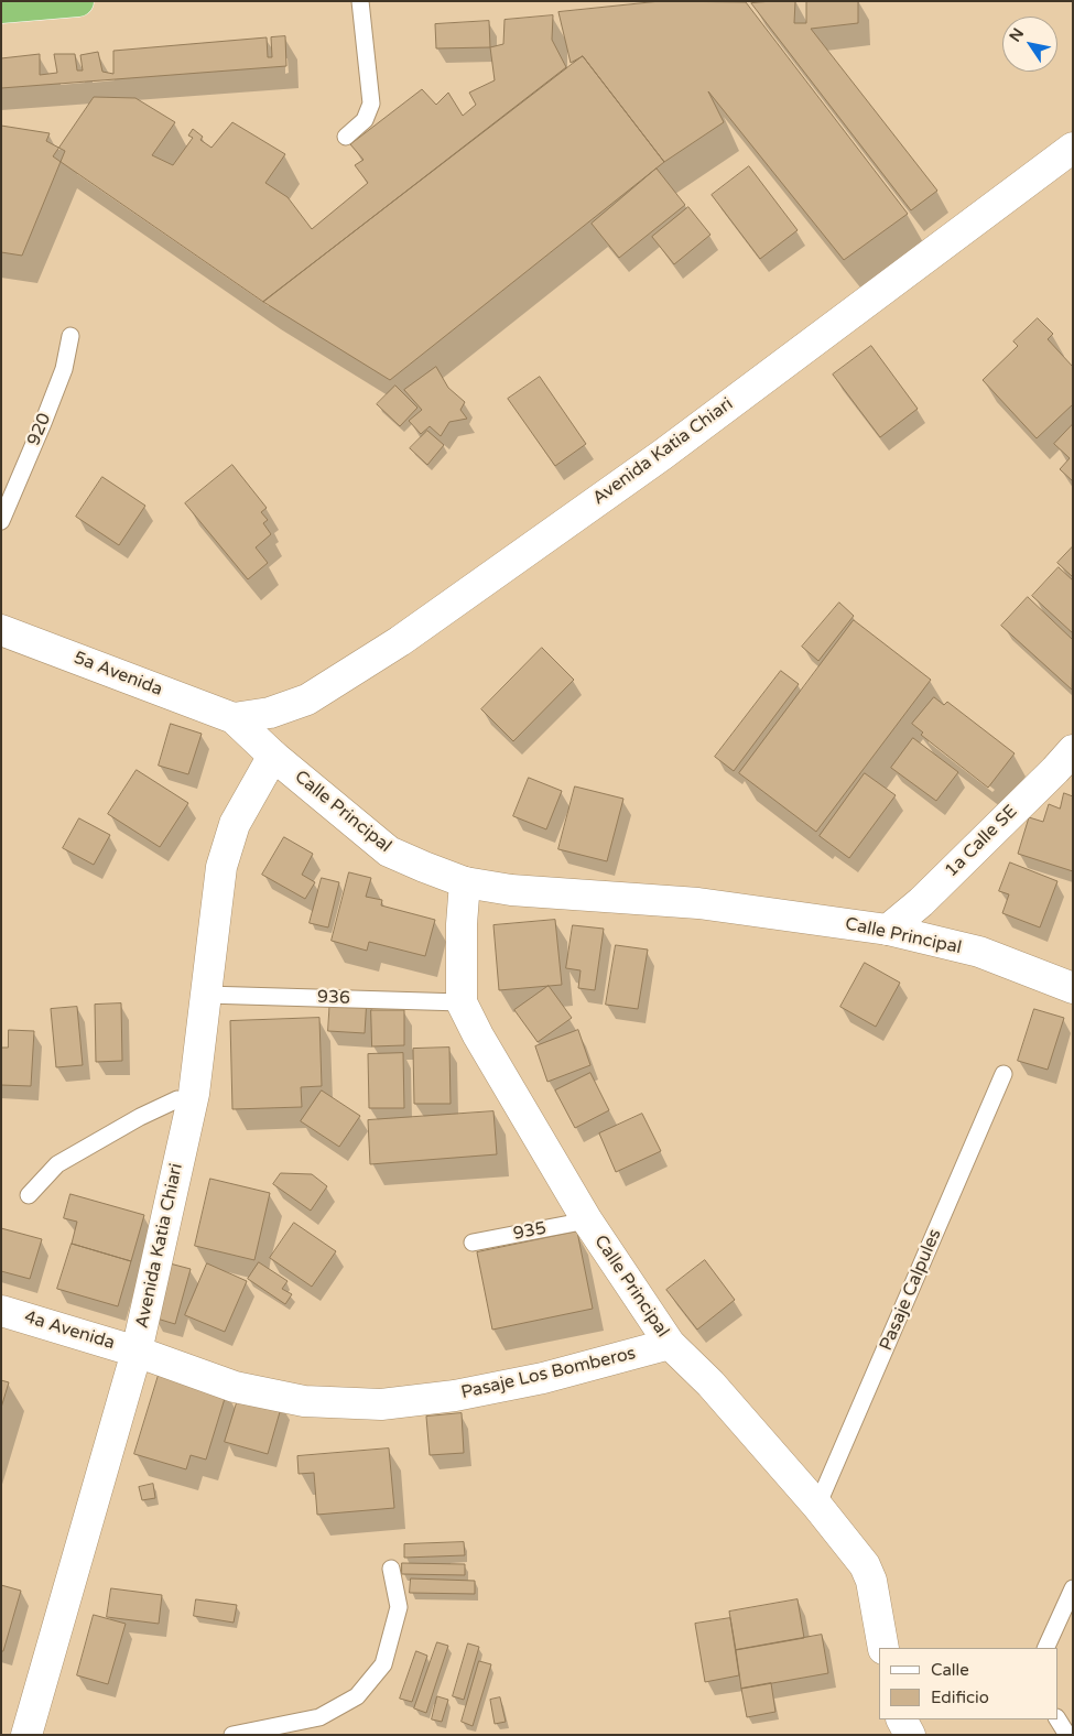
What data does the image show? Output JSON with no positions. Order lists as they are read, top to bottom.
{
  "streets": {
    "street": [
      "Avenida Katia Chiari",
      "5a Avenida",
      "Calle Principal",
      "1a Calle SE",
      "4a Avenida",
      "Pasaje Los Bomberos"
    ],
    "lane": [
      "920",
      "936",
      "935",
      "Pasaje Calpules"
    ]
  },
  "crossings": [
    ["Avenida Katia Chiari", "5a Avenida"],
    ["Avenida Katia Chiari", "Calle Principal"],
    ["Avenida Katia Chiari", "936"],
    ["Avenida Katia Chiari", "4a Avenida"],
    ["Avenida Katia Chiari", "Pasaje Los Bomberos"],
    ["5a Avenida", "Calle Principal"],
    ["Calle Principal", "1a Calle SE"],
    ["Calle Principal", "936"],
    ["Calle Principal", "935"],
    ["Calle Principal", "Pasaje Calpules"],
    ["Calle Principal", "Pasaje Los Bomberos"],
    ["4a Avenida", "Pasaje Los Bomberos"]
  ],
  "legend": ["Calle", "Edificio"],
  "north": "top left"
}
